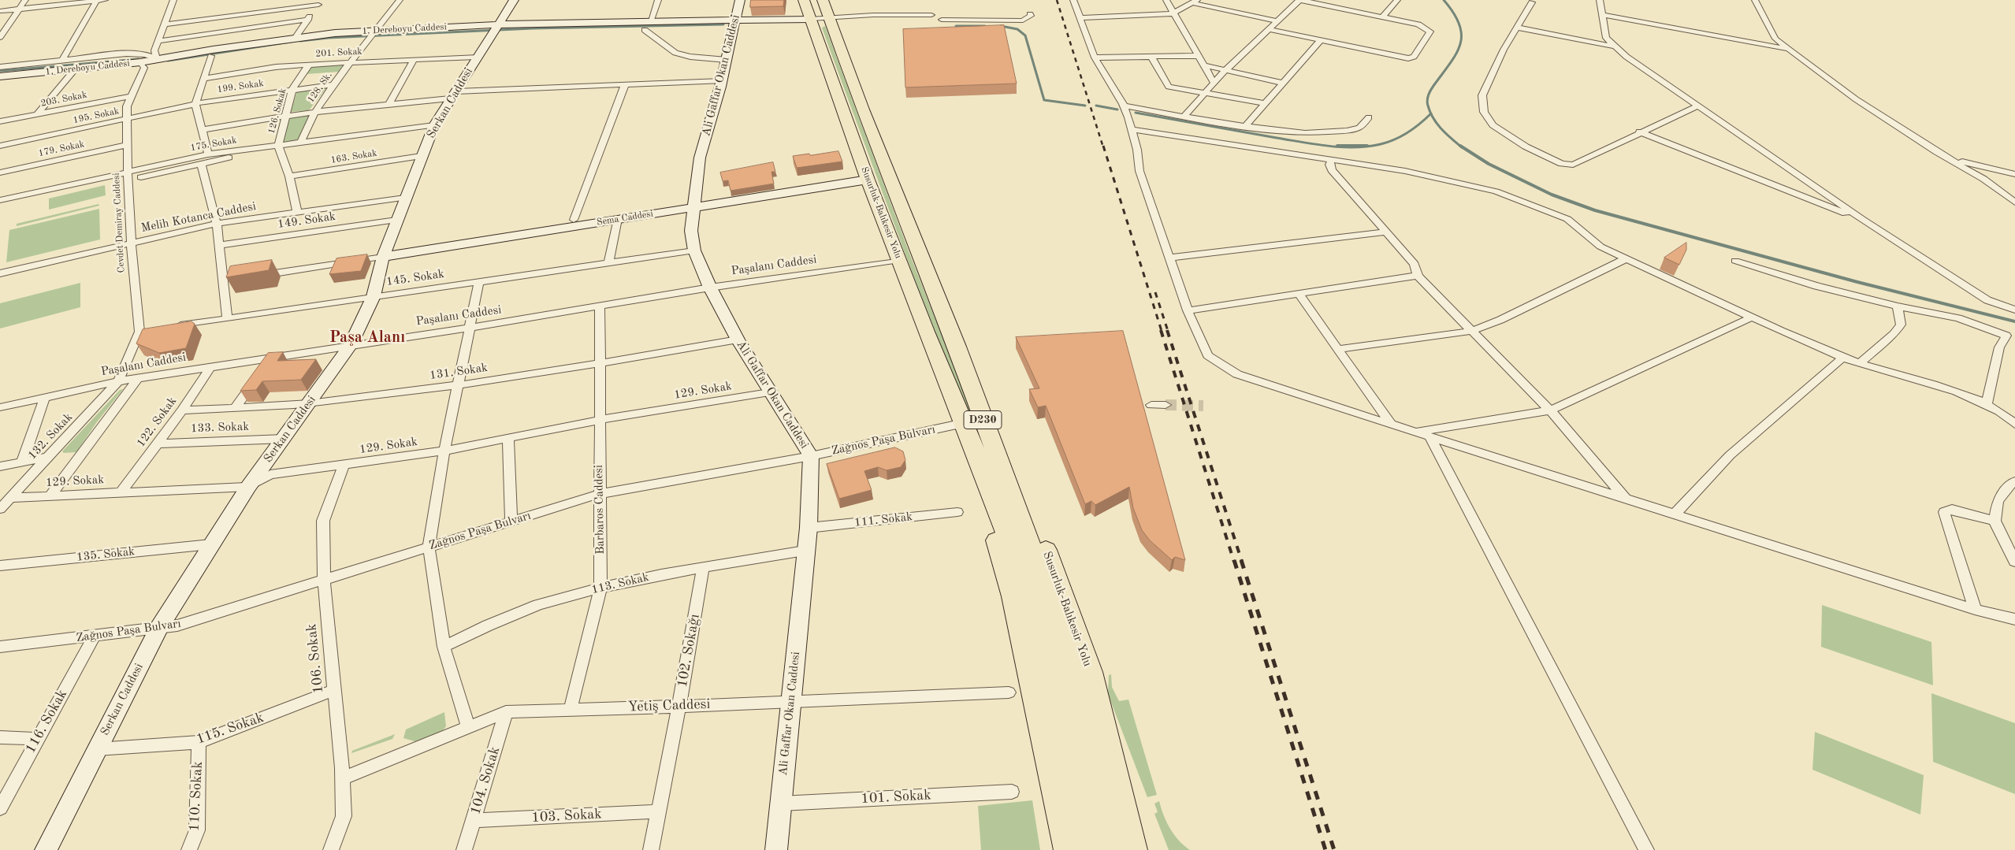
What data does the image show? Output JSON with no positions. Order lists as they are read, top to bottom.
{
  "streets": {
    "highway": ["Susurluk-Balıkesir Yolu", "D230"],
    "main road": [
      "1. Dereboyu Caddesi",
      "Ali Gaffar Okan Caddesi",
      "Serkan Caddesi",
      "Sema Caddesi"
    ],
    "street": [
      "201. Sokak",
      "199. Sokak",
      "128. Sk.",
      "203. Sokak",
      "126. Sokak",
      "195. Sokak",
      "175. Sokak",
      "179. Sokak",
      "163. Sokak",
      "Melih Kotanca Caddesi",
      "149. Sokak",
      "Cevdet Demiray Caddesi",
      "Paşalanı Caddesi",
      "145. Sokak",
      "131. Sokak",
      "129. Sokak",
      "122. Sokak",
      "133. Sokak",
      "132. Sokak",
      "Zağnos Paşa Bulvarı",
      "Barbaros Caddesi",
      "111. Sokak",
      "135. Sokak",
      "113. Sokak",
      "102. Sokağı",
      "106. Sokak",
      "Yetiş Caddesi",
      "116. Sokak",
      "115. Sokak",
      "104. Sokak",
      "110. Sokak",
      "101. Sokak",
      "103. Sokak"
    ]
  },
  "crossings": [
    ["1. Dereboyu Caddesi", "Ali Gaffar Okan Caddesi"],
    ["1. Dereboyu Caddesi", "128. Sk."],
    ["1. Dereboyu Caddesi", "Serkan Caddesi"],
    ["1. Dereboyu Caddesi", "Susurluk-Balıkesir Yolu"],
    ["1. Dereboyu Caddesi", "Cevdet Demiray Caddesi"],
    ["201. Sokak", "128. Sk."],
    ["201. Sokak", "Serkan Caddesi"],
    ["201. Sokak", "126. Sokak"],
    ["Ali Gaffar Okan Caddesi", "Sema Caddesi"],
    ["Ali Gaffar Okan Caddesi", "Paşalanı Caddesi"],
    ["Ali Gaffar Okan Caddesi", "145. Sokak"],
    ["Ali Gaffar Okan Caddesi", "131. Sokak"],
    ["Ali Gaffar Okan Caddesi", "129. Sokak"],
    ["Ali Gaffar Okan Caddesi", "Zağnos Paşa Bulvarı"],
    ["Ali Gaffar Okan Caddesi", "111. Sokak"],
    ["Ali Gaffar Okan Caddesi", "113. Sokak"],
    ["Ali Gaffar Okan Caddesi", "Yetiş Caddesi"],
    ["Ali Gaffar Okan Caddesi", "101. Sokak"],
    ["199. Sokak", "128. Sk."],
    ["199. Sokak", "126. Sokak"],
    ["199. Sokak", "195. Sokak"],
    ["128. Sk.", "175. Sokak"],
    ["203. Sokak", "Cevdet Demiray Caddesi"],
    ["Serkan Caddesi", "175. Sokak"],
    ["Serkan Caddesi", "163. Sokak"],
    ["Serkan Caddesi", "Melih Kotanca Caddesi"],
    ["Serkan Caddesi", "Sema Caddesi"],
    ["Serkan Caddesi", "149. Sokak"],
    ["Serkan Caddesi", "Paşalanı Caddesi"],
    ["Serkan Caddesi", "145. Sokak"],
    ["Serkan Caddesi", "131. Sokak"],
    ["Serkan Caddesi", "129. Sokak"],
    ["Serkan Caddesi", "133. Sokak"],
    ["Serkan Caddesi", "Zağnos Paşa Bulvarı"],
    ["Serkan Caddesi", "135. Sokak"],
    ["Serkan Caddesi", "115. Sokak"],
    ["126. Sokak", "175. Sokak"],
    ["126. Sokak", "163. Sokak"],
    ["126. Sokak", "Melih Kotanca Caddesi"],
    ["195. Sokak", "Cevdet Demiray Caddesi"],
    ["175. Sokak", "Cevdet Demiray Caddesi"],
    ["179. Sokak", "Cevdet Demiray Caddesi"],
    ["Susurluk-Balıkesir Yolu", "Sema Caddesi"],
    ["Susurluk-Balıkesir Yolu", "Paşalanı Caddesi"],
    ["Susurluk-Balıkesir Yolu", "Zağnos Paşa Bulvarı"],
    ["Melih Kotanca Caddesi", "Cevdet Demiray Caddesi"],
    ["Cevdet Demiray Caddesi", "Paşalanı Caddesi"],
    ["Cevdet Demiray Caddesi", "132. Sokak"],
    ["Paşalanı Caddesi", "122. Sokak"],
    ["Paşalanı Caddesi", "132. Sokak"],
    ["Paşalanı Caddesi", "Barbaros Caddesi"],
    ["131. Sokak", "122. Sokak"],
    ["131. Sokak", "Barbaros Caddesi"],
    ["129. Sokak", "122. Sokak"],
    ["129. Sokak", "132. Sokak"],
    ["129. Sokak", "Barbaros Caddesi"],
    ["129. Sokak", "106. Sokak"],
    ["122. Sokak", "133. Sokak"],
    ["Zağnos Paşa Bulvarı", "Barbaros Caddesi"],
    ["Zağnos Paşa Bulvarı", "106. Sokak"],
    ["Zağnos Paşa Bulvarı", "116. Sokak"],
    ["Barbaros Caddesi", "113. Sokak"],
    ["Barbaros Caddesi", "Yetiş Caddesi"],
    ["113. Sokak", "102. Sokağı"],
    ["102. Sokağı", "Yetiş Caddesi"],
    ["102. Sokağı", "103. Sokak"],
    ["106. Sokak", "Yetiş Caddesi"],
    ["106. Sokak", "115. Sokak"],
    ["Yetiş Caddesi", "104. Sokak"],
    ["115. Sokak", "110. Sokak"],
    ["104. Sokak", "103. Sokak"]
  ],
  "districts": ["Paşa Alanı"]
}
